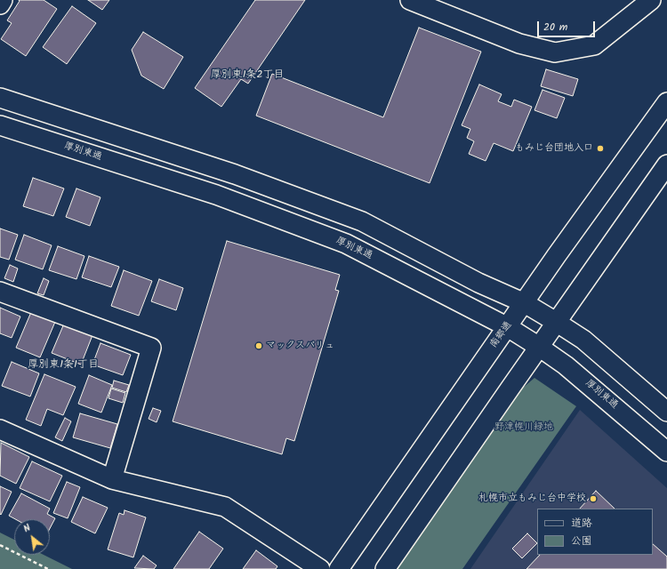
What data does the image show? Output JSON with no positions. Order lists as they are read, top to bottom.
{
  "streets": {
    "street": ["厚別東通", "南郷通"]
  },
  "crossings": [
    ["厚別東通", "南郷通"]
  ],
  "districts": ["厚別東1条2丁目", "厚別東1条1丁目"],
  "parks": ["野津幌川緑地"],
  "places": ["もみじ台団地入口", "マックスバリュ", "札幌市立もみじ台中学校"],
  "legend": ["道路", "公園"],
  "scale_bar": "20 m",
  "north": "top left"
}
